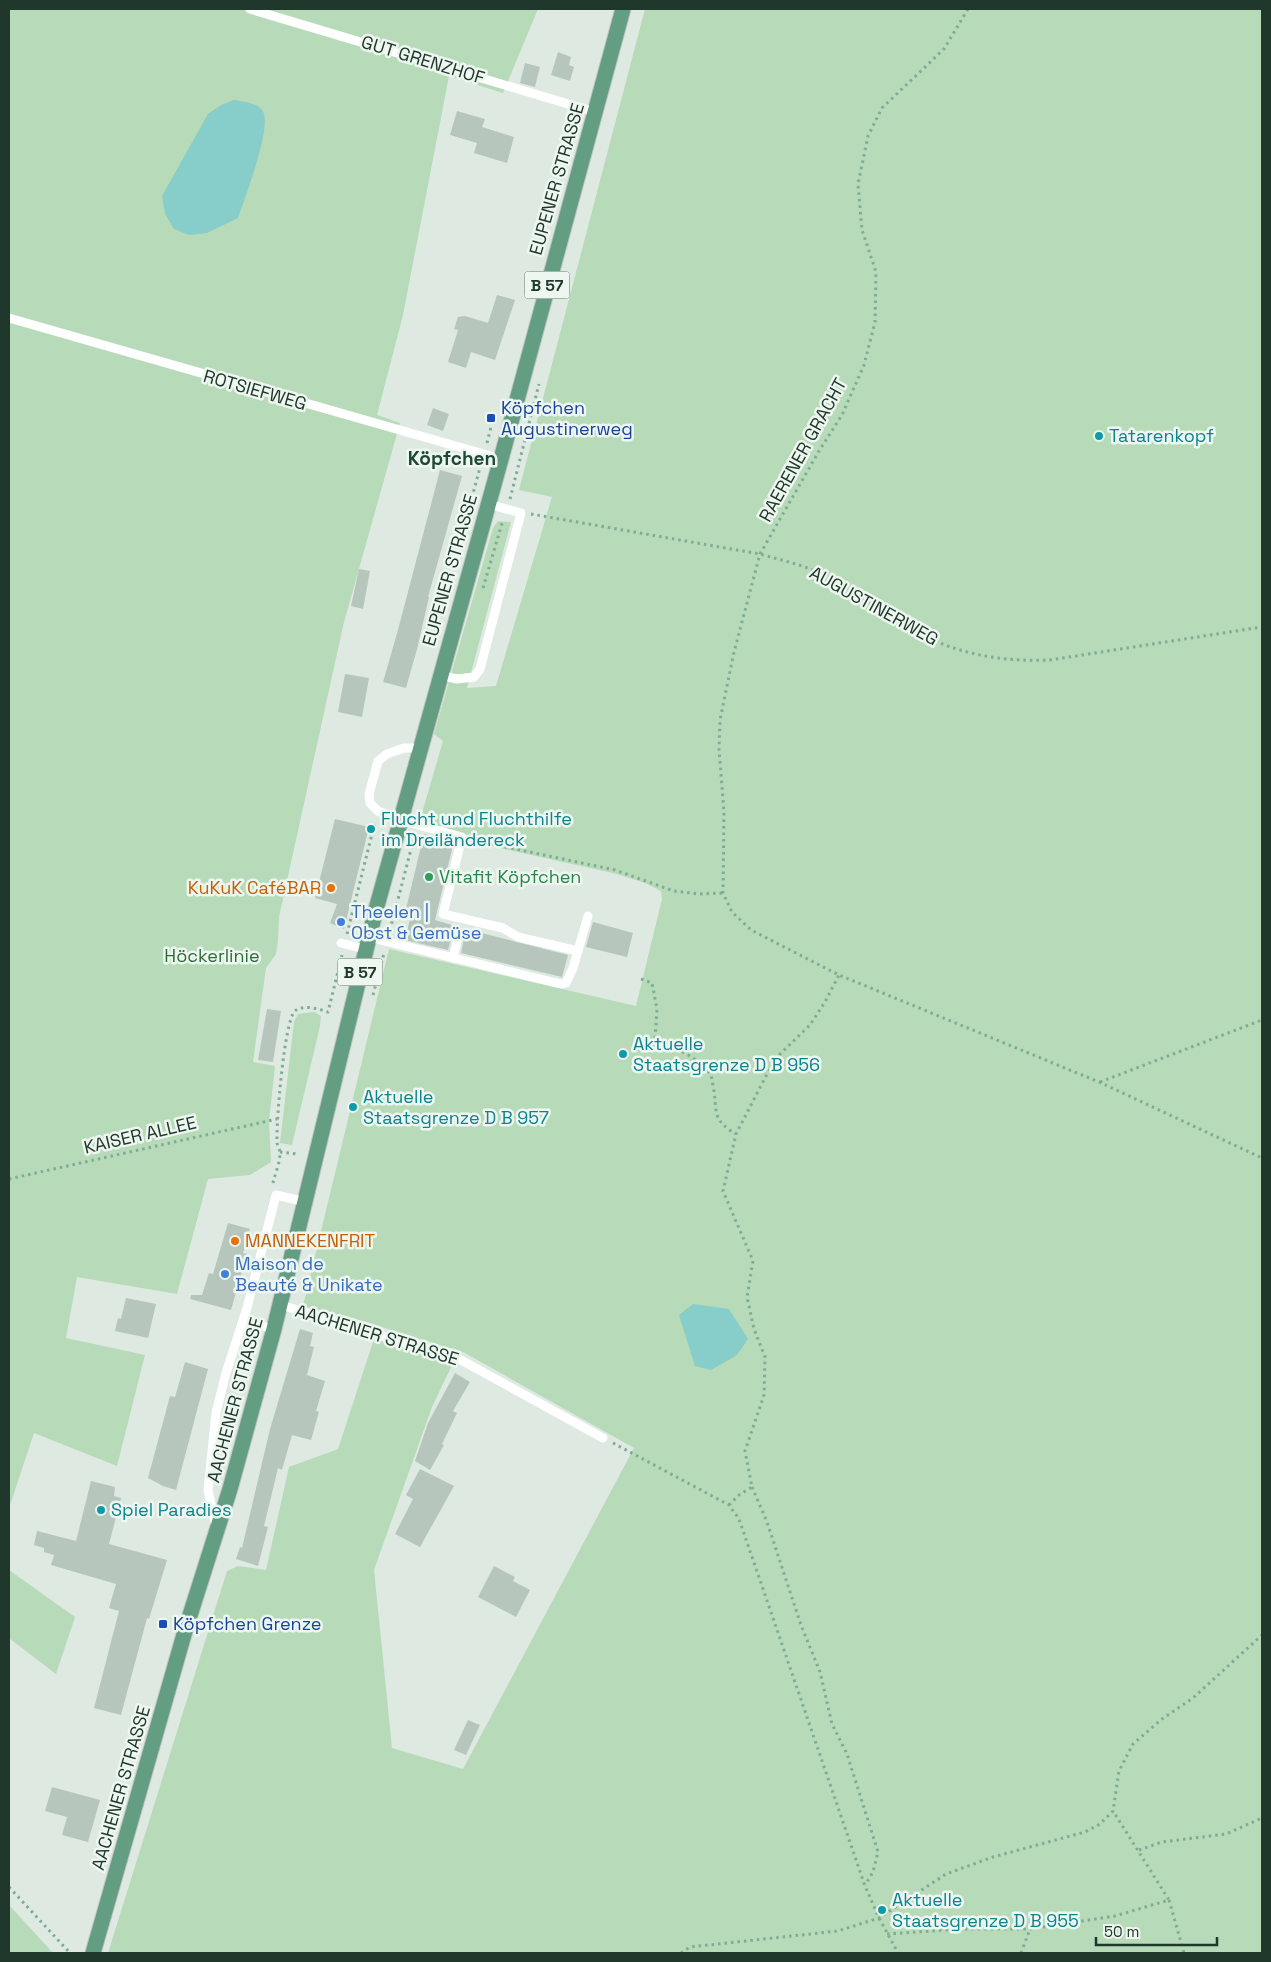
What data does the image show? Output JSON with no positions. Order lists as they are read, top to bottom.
{
  "streets": {
    "main road": ["EUPENER STRASSE", "B 57", "AACHENER STRASSE"],
    "lane": ["GUT GRENZHOF", "ROTSIEFWEG"],
    "path": ["RAERENER GRACHT", "AUGUSTINERWEG", "KAISER ALLEE"]
  },
  "crossings": [
    ["GUT GRENZHOF", "EUPENER STRASSE"],
    ["EUPENER STRASSE", "ROTSIEFWEG"],
    ["EUPENER STRASSE", "AACHENER STRASSE"],
    ["RAERENER GRACHT", "AUGUSTINERWEG"]
  ],
  "districts": ["Köpfchen"],
  "parks": ["Höckerlinie"],
  "places": {
    "transit": ["Köpfchen Augustinerweg", "Köpfchen Grenze"],
    "other": [
      "Tatarenkopf",
      "Flucht und Fluchthilfe im Dreiländereck",
      "Vitafit Köpfchen",
      "KuKuK CaféBAR",
      "Theelen | Obst & Gemüse",
      "Aktuelle Staatsgrenze D B 956",
      "Aktuelle Staatsgrenze D B 957",
      "MANNEKENFRIT",
      "Maison de Beauté & Unikate",
      "Spiel Paradies",
      "Aktuelle Staatsgrenze D B 955"
    ]
  },
  "scale_bar": "50 m"
}
